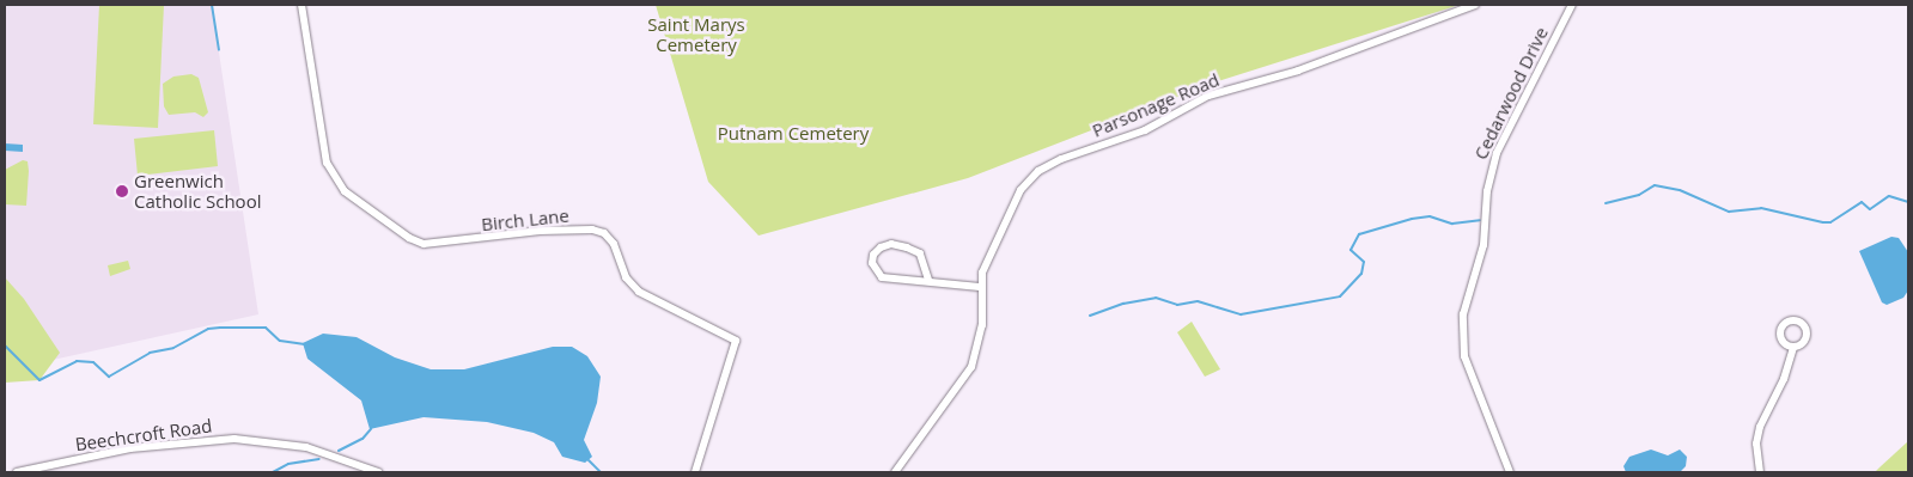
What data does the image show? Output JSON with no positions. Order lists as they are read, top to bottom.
{
  "streets": {
    "street": [
      "Cedarwood Drive",
      "Parsonage Road",
      "Birch Lane",
      "Beechcroft Road"
    ]
  },
  "parks": ["Saint Marys Cemetery", "Putnam Cemetery"],
  "places": ["Greenwich Catholic School"]
}
